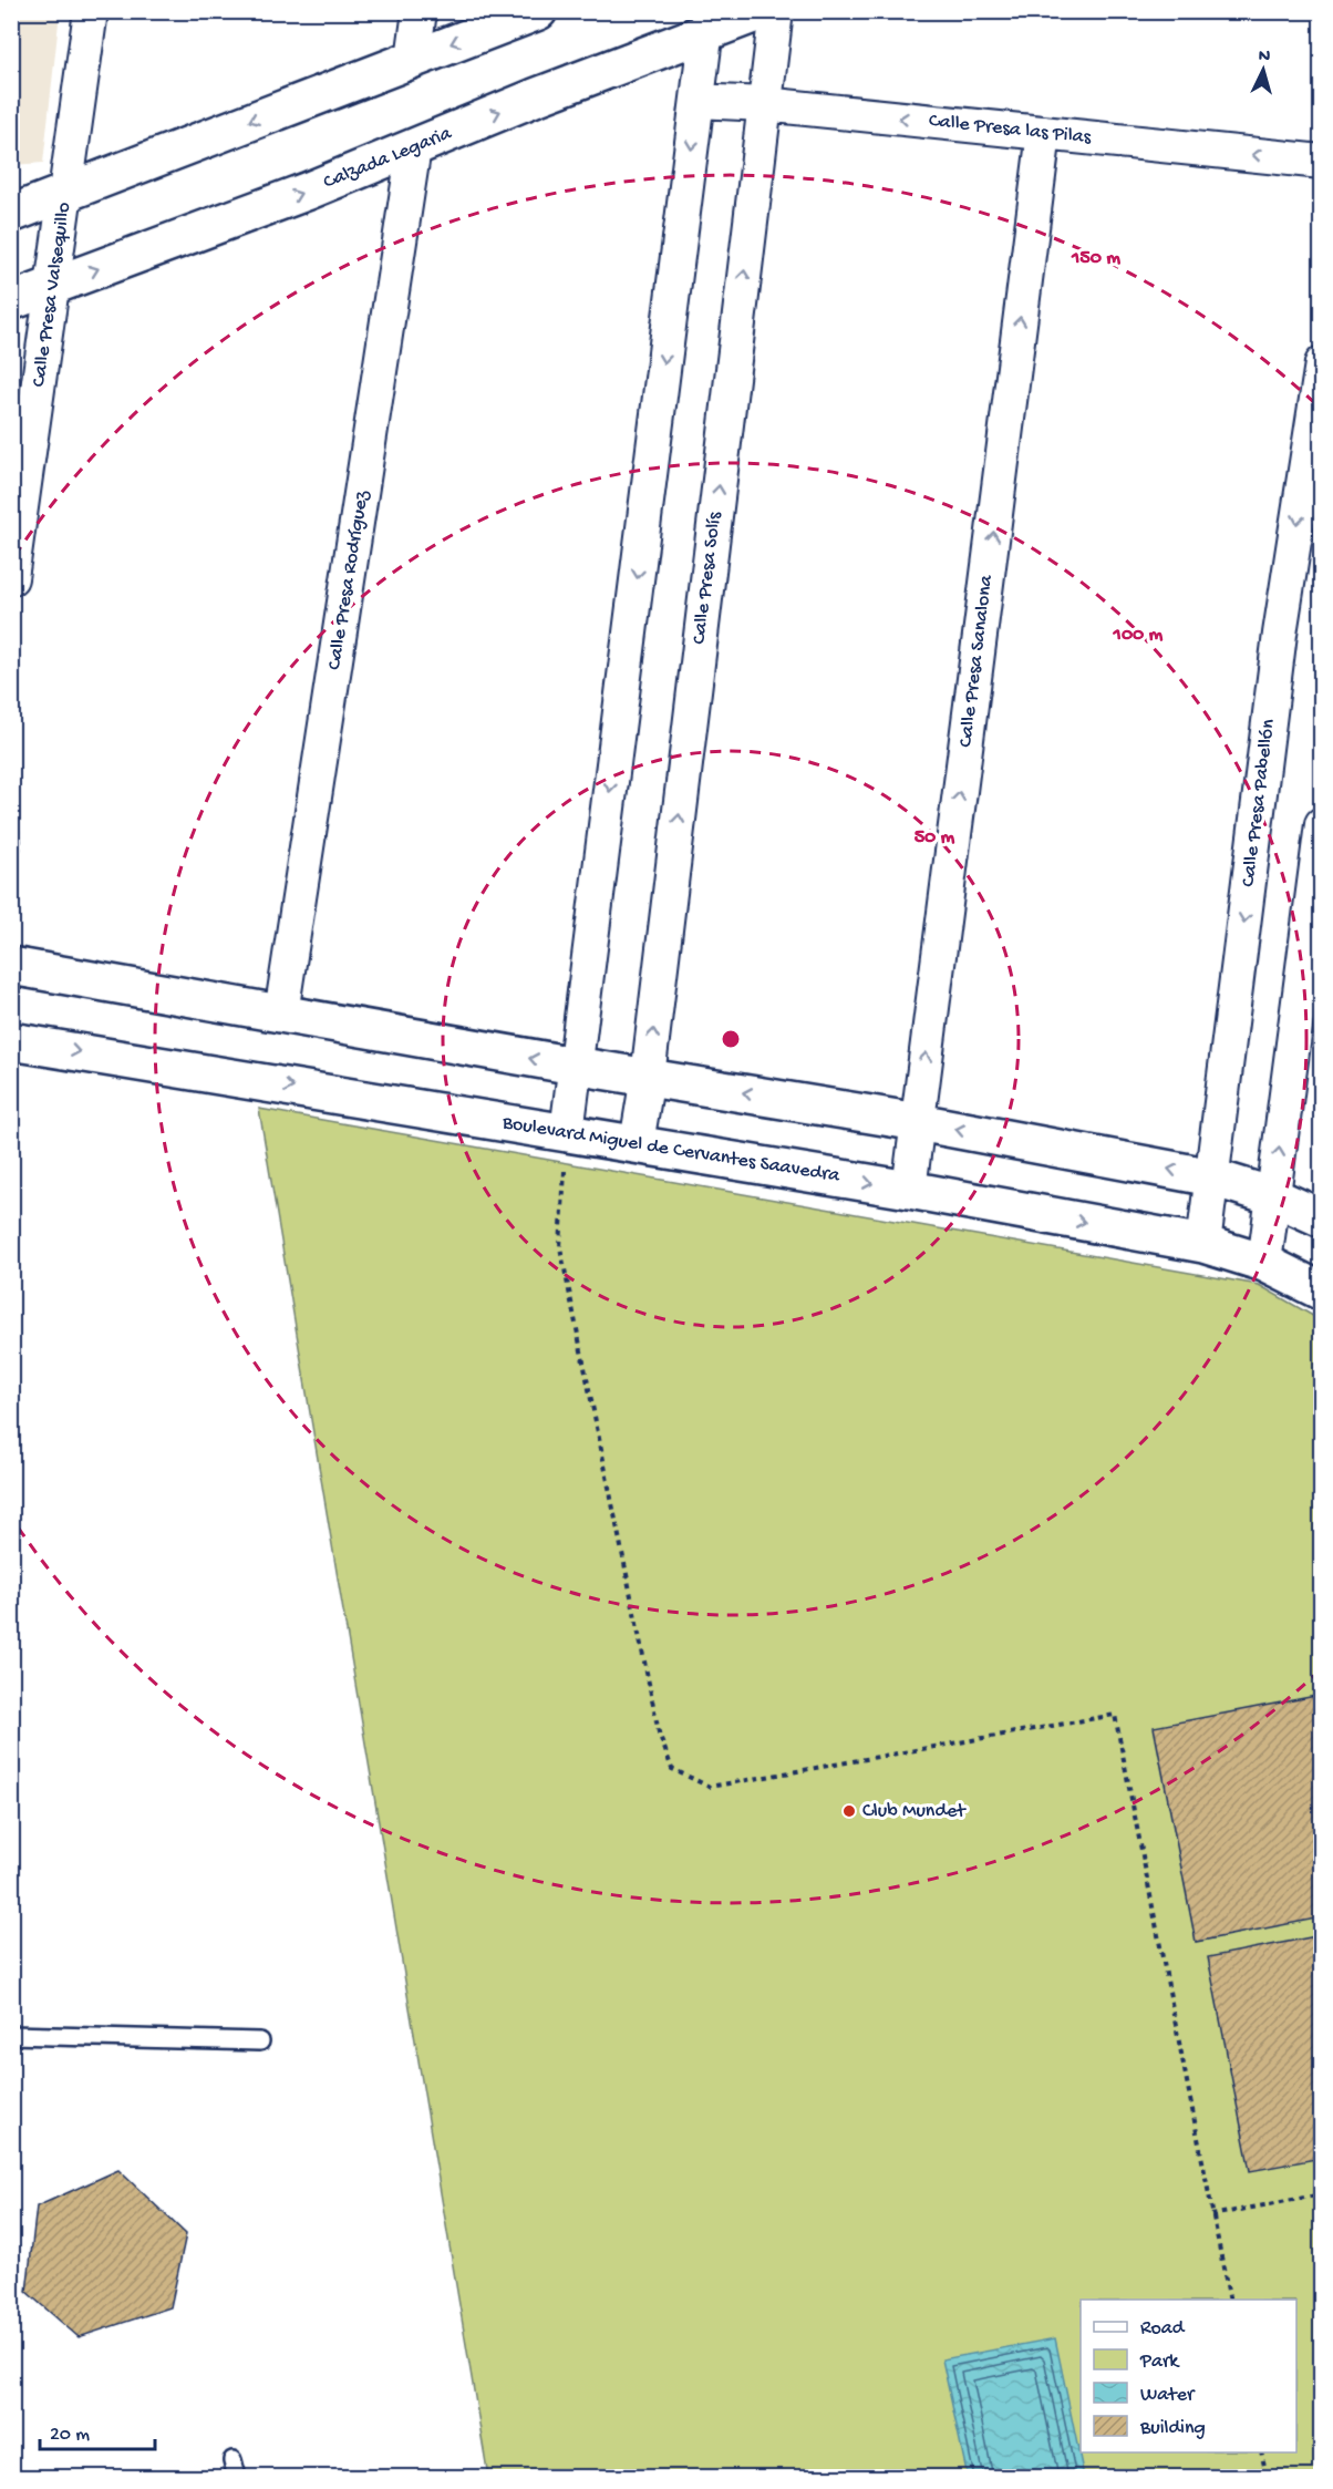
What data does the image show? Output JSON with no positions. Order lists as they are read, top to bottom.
{
  "streets": {
    "main road": ["Calzada Legaria", "Boulevard Miguel de Cervantes Saavedra"],
    "street": [
      "Calle Presa las Pilas",
      "Calle Presa Valsequillo",
      "Calle Presa Solís",
      "Calle Presa Rodríguez",
      "Calle Presa Sanalona",
      "Calle Presa Pabellón"
    ]
  },
  "crossings": [
    ["Calle Presa las Pilas", "Calle Presa Solís"],
    ["Calle Presa las Pilas", "Calle Presa Sanalona"],
    ["Calzada Legaria", "Calle Presa Valsequillo"],
    ["Calzada Legaria", "Calle Presa Rodríguez"],
    ["Calle Presa Solís", "Boulevard Miguel de Cervantes Saavedra"],
    ["Calle Presa Sanalona", "Boulevard Miguel de Cervantes Saavedra"],
    ["Calle Presa Pabellón", "Boulevard Miguel de Cervantes Saavedra"]
  ],
  "one_way": ["Calle Presa las Pilas", "Calle Presa Sanalona"],
  "places": ["Club Mundet"],
  "legend": [
    "Road",
    "Park",
    "Water",
    "Building"
  ],
  "scale_bar": "20 m",
  "north": "top",
  "rings": ["150 m", "100 m", "50 m"]
}
